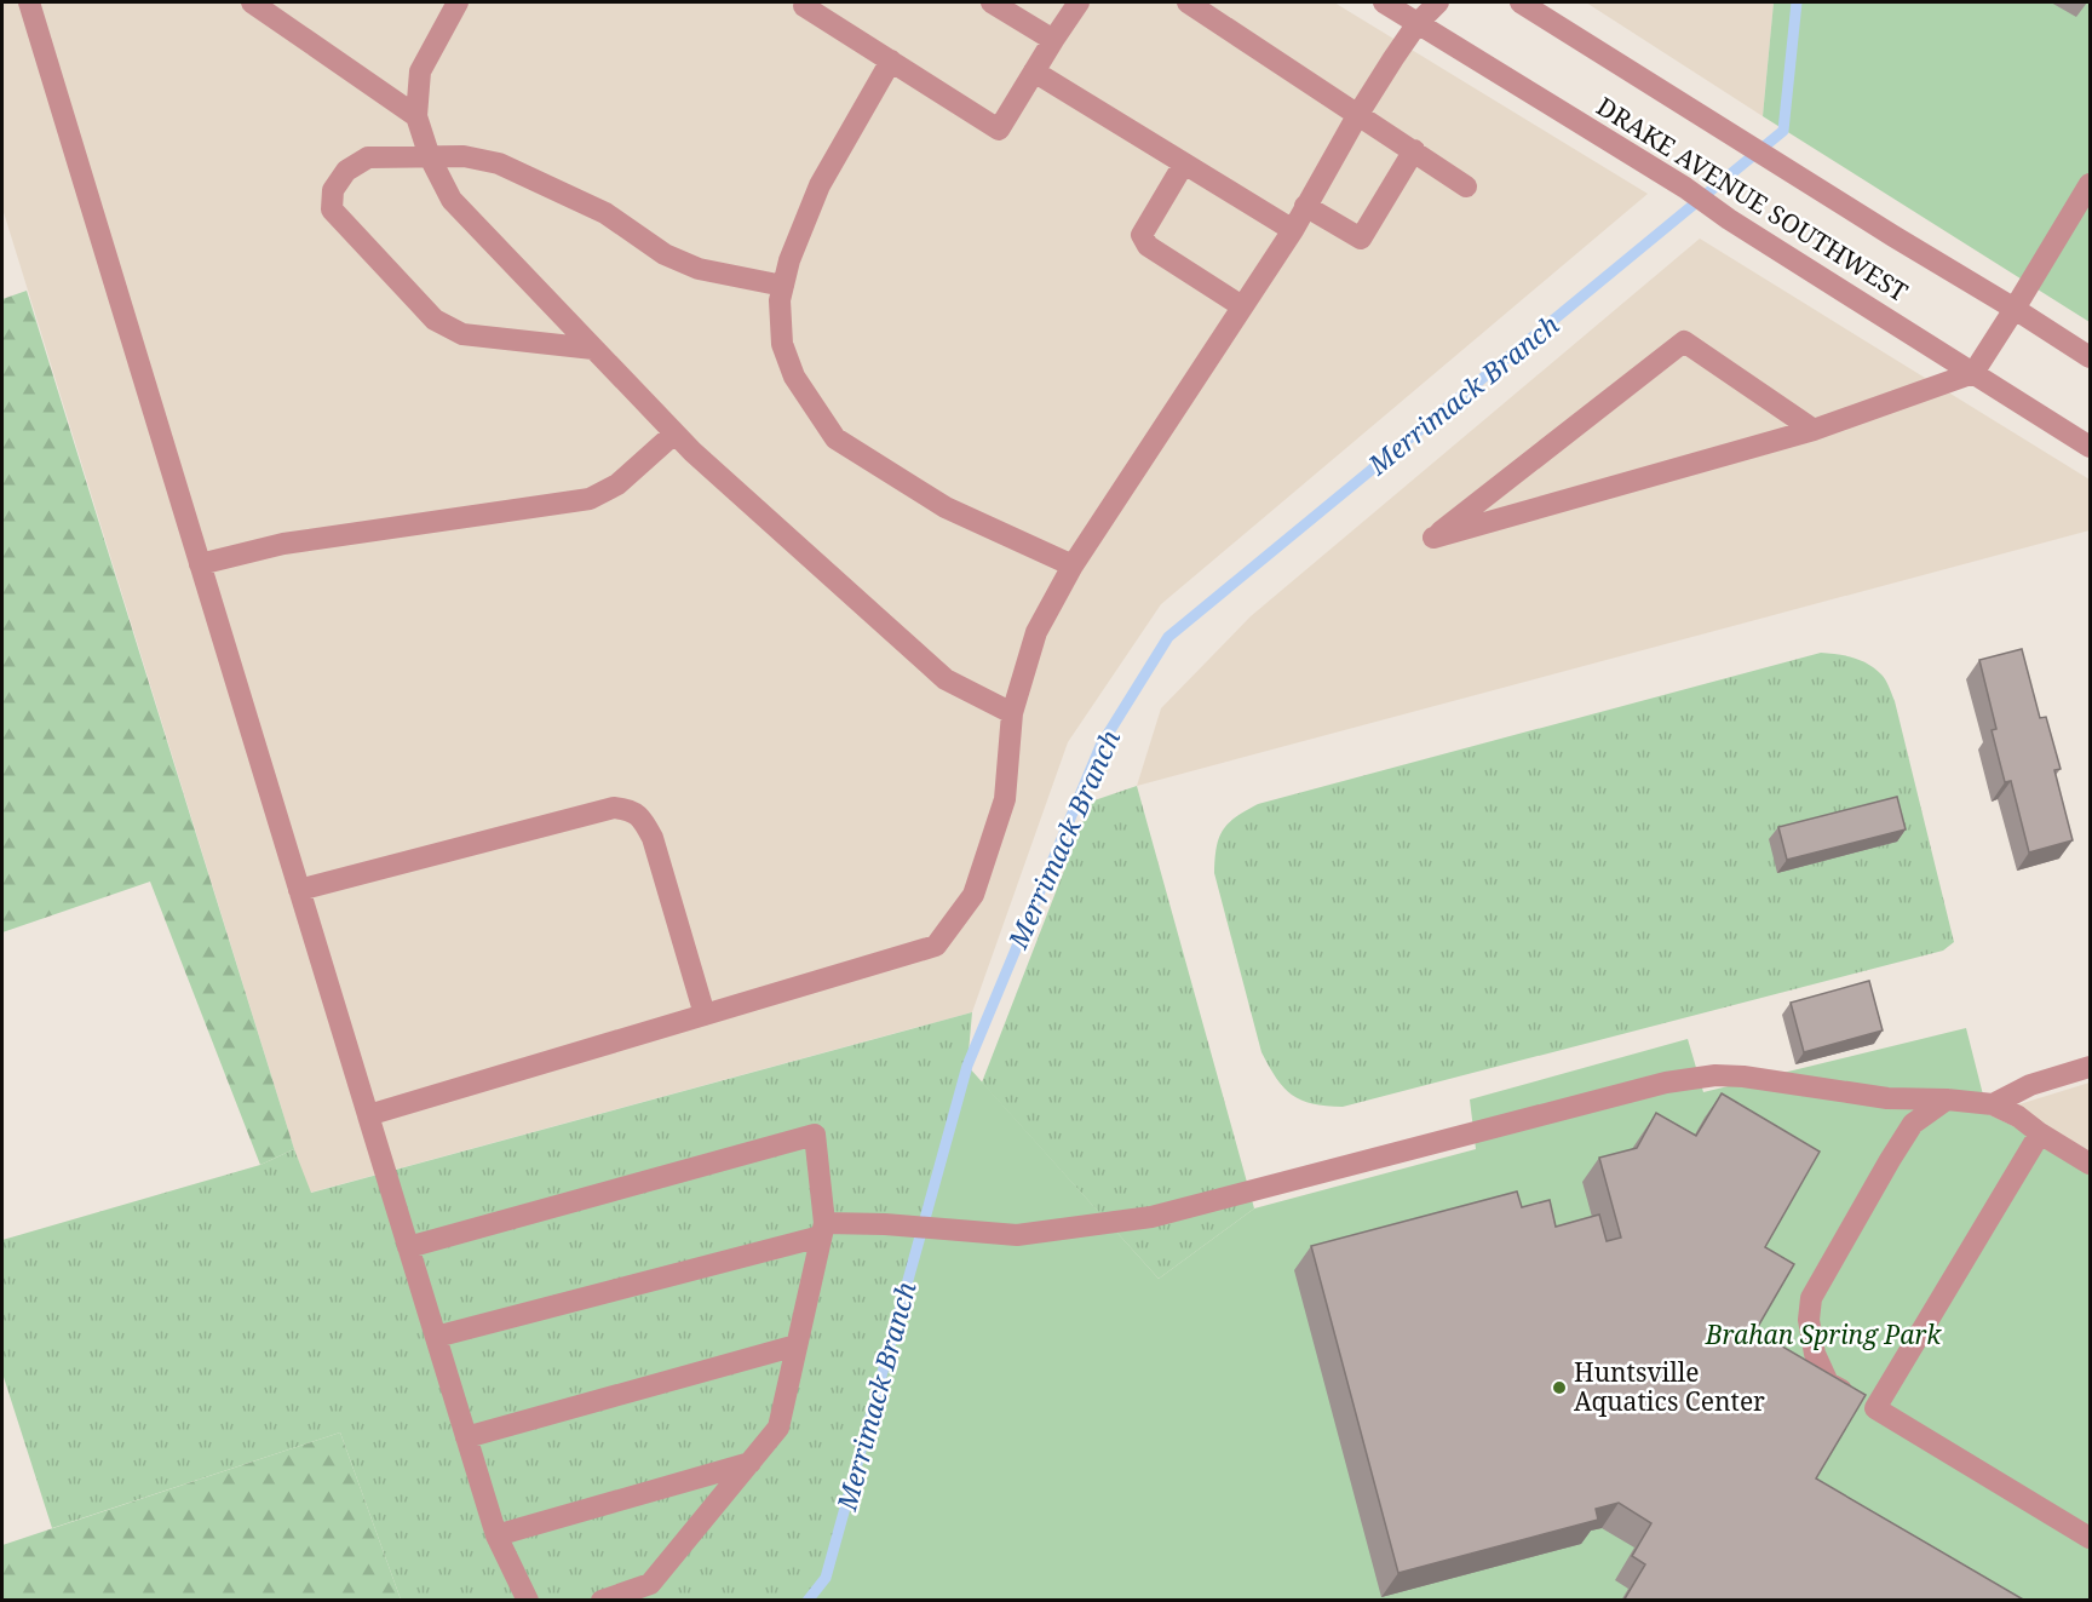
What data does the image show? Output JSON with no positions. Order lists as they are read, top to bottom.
{
  "streets": {
    "street": ["DRAKE AVENUE SOUTHWEST"]
  },
  "water": ["Merrimack Branch"],
  "parks": ["Brahan Spring Park"],
  "places": ["Huntsville Aquatics Center"]
}
